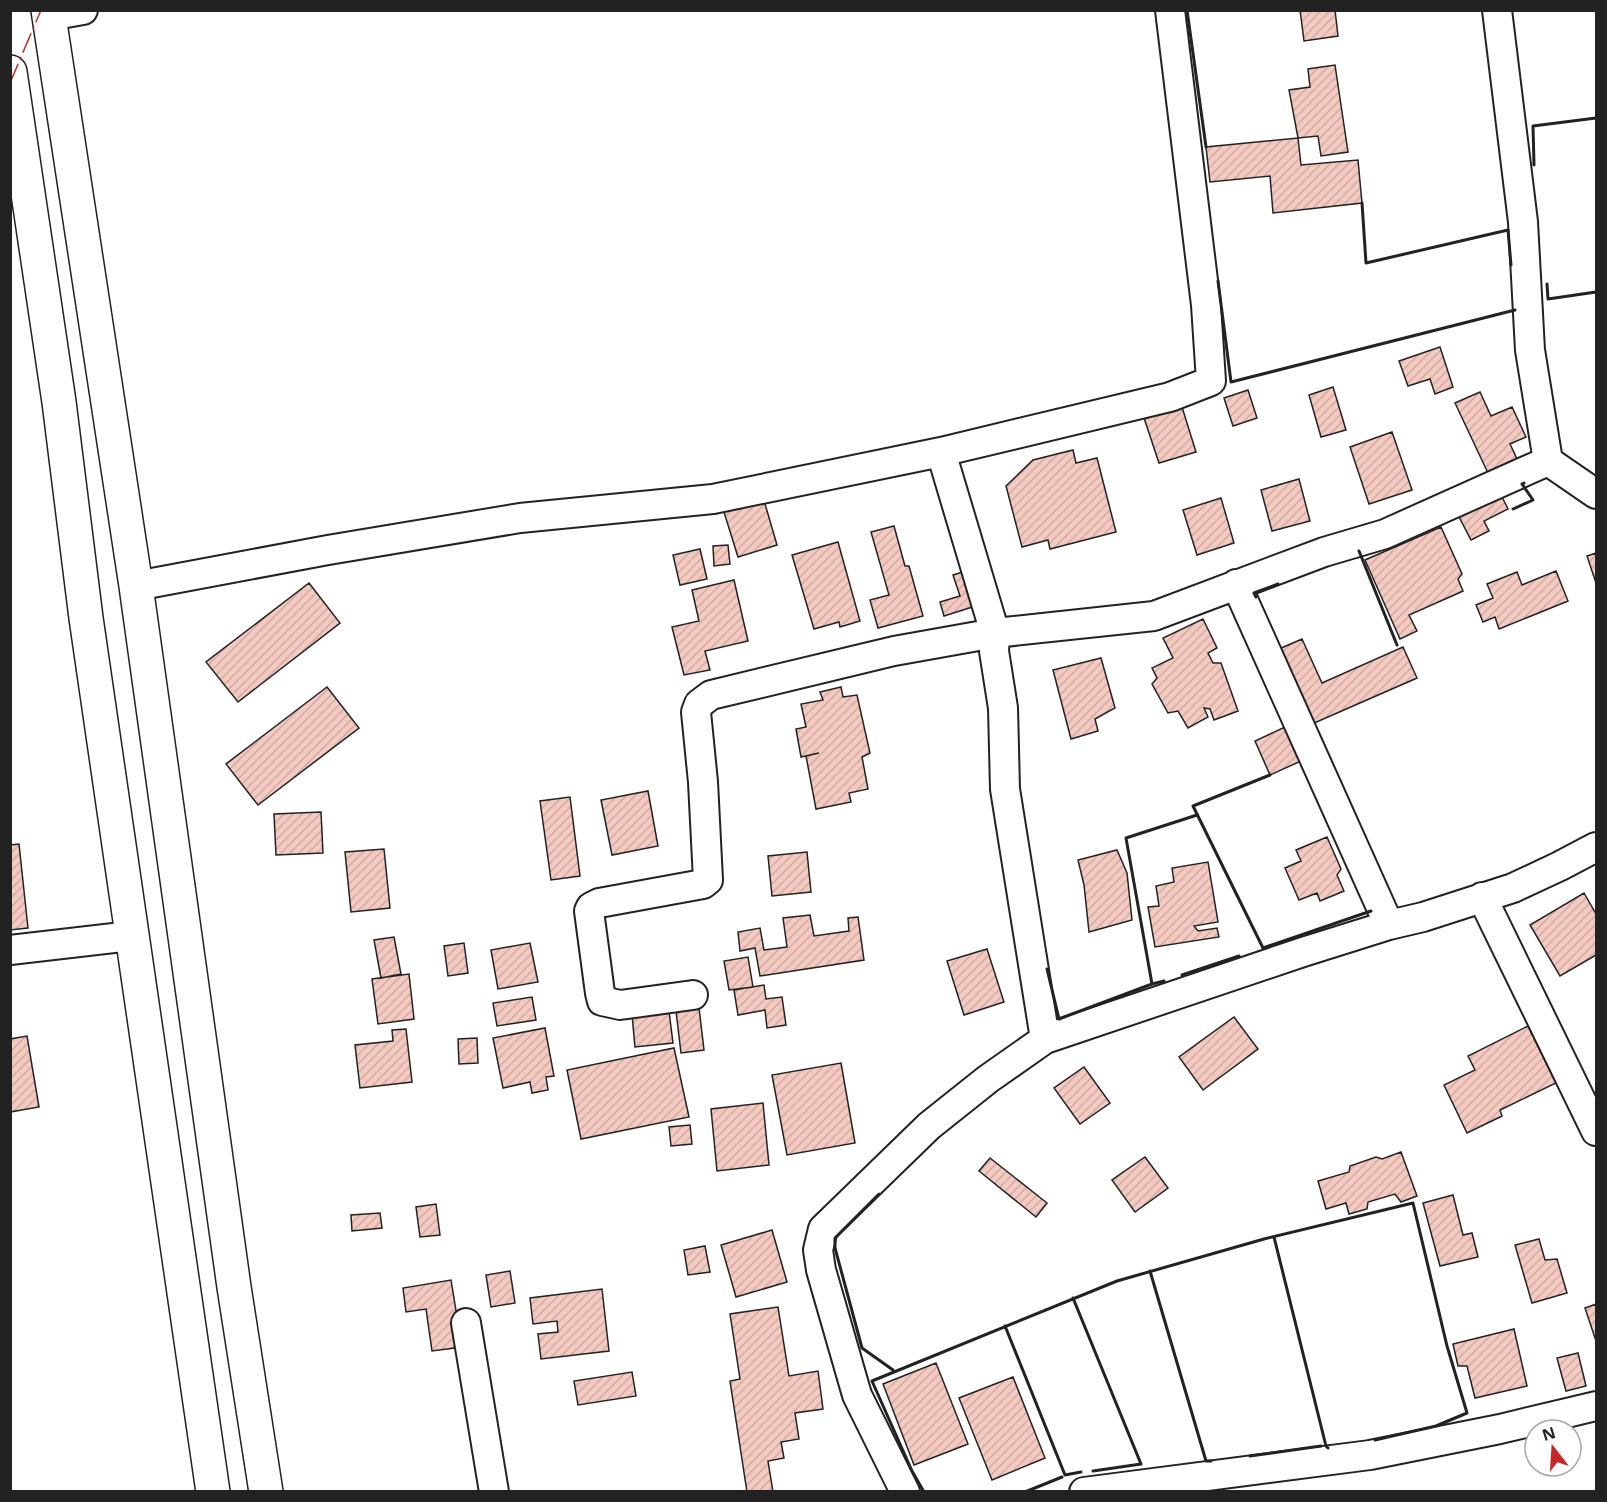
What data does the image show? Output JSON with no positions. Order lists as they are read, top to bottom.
{
  "north": "top"
}
